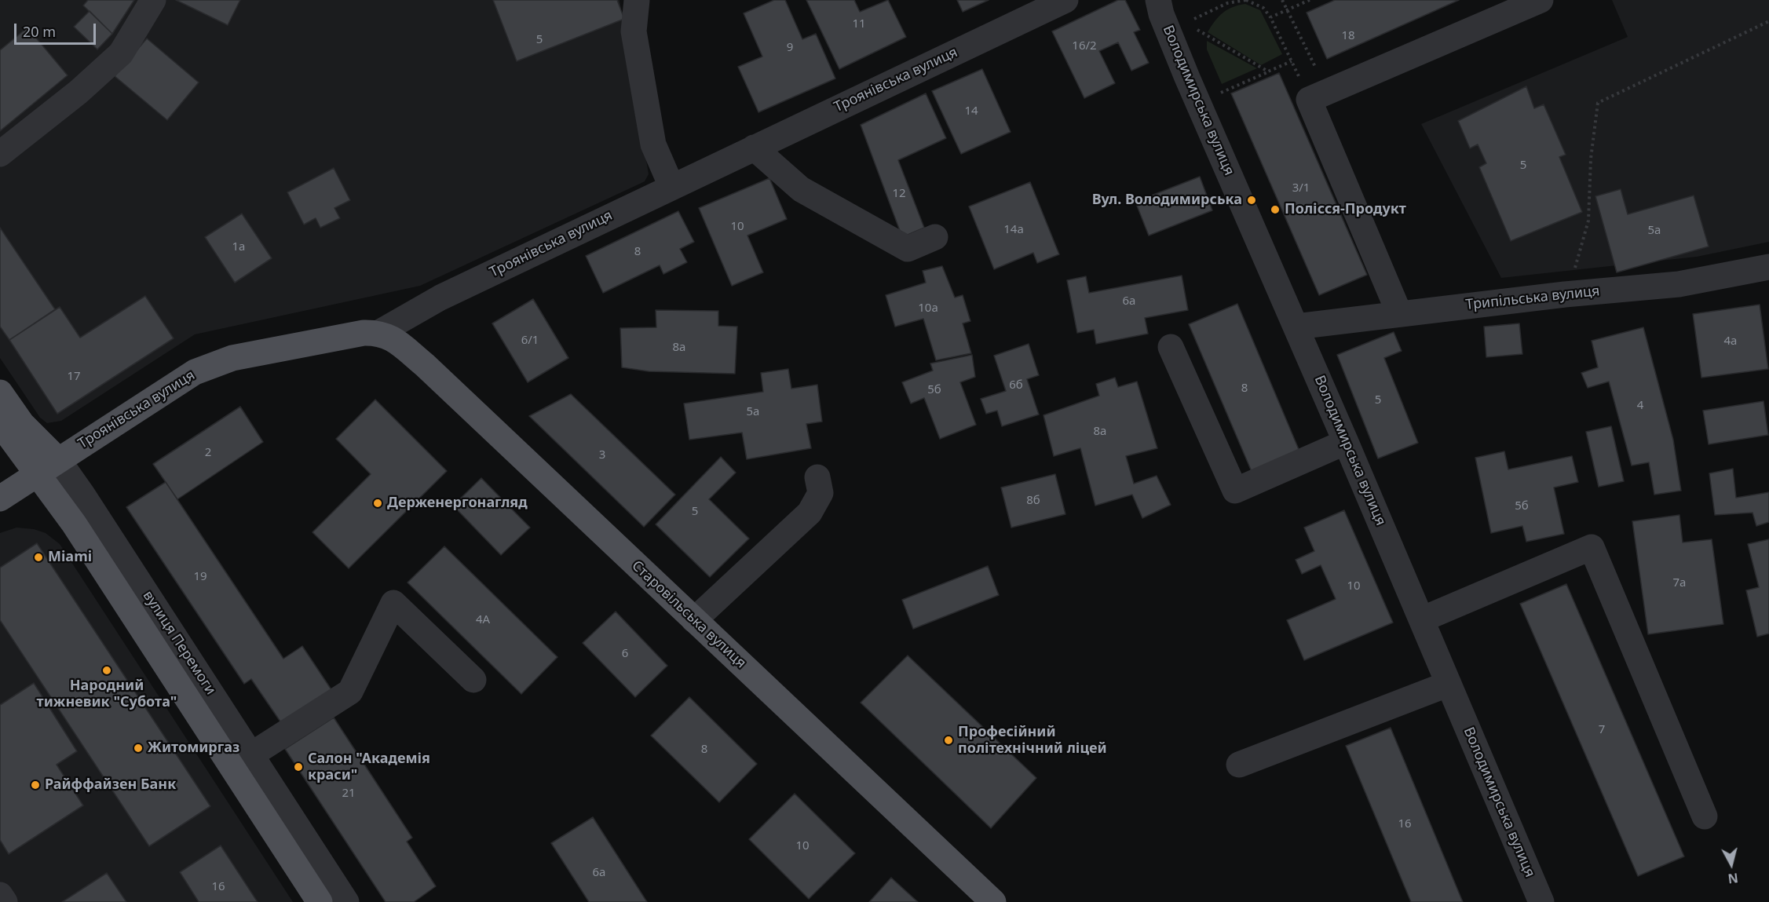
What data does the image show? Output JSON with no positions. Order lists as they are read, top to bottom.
{
  "streets": {
    "main road": ["Троянівська вулиця", "Старовільська вулиця", "вулиця Перемоги"],
    "street": ["Володимирська вулиця", "Трипільська вулиця"]
  },
  "crossings": [
    ["Троянівська вулиця", "Старовільська вулиця"],
    ["Троянівська вулиця", "вулиця Перемоги"],
    ["Володимирська вулиця", "Трипільська вулиця"]
  ],
  "places": [
    "Вул. Володимирська",
    "Полісся-Продукт",
    "Держенергонагляд",
    "Miami",
    "Народний тижневик \"Субота\"",
    "Професійний політехнічний ліцей",
    "Житомиргаз",
    "Салон \"Академія краси\"",
    "Райффайзен Банк"
  ],
  "house_numbers": [
    "11",
    "18",
    "5",
    "16/2",
    "9",
    "14",
    "5",
    "3/1",
    "12",
    "10",
    "14а",
    "5а",
    "1а",
    "8",
    "6а",
    "10а",
    "6/1",
    "4а",
    "8а",
    "17",
    "6б",
    "8",
    "5б",
    "5",
    "4",
    "5а",
    "8а",
    "2",
    "3",
    "8б",
    "5б",
    "5",
    "19",
    "7а",
    "10",
    "4А",
    "6",
    "7",
    "8",
    "21",
    "16",
    "10",
    "6а",
    "16"
  ],
  "scale_bar": "20 m",
  "north": "bottom"
}
